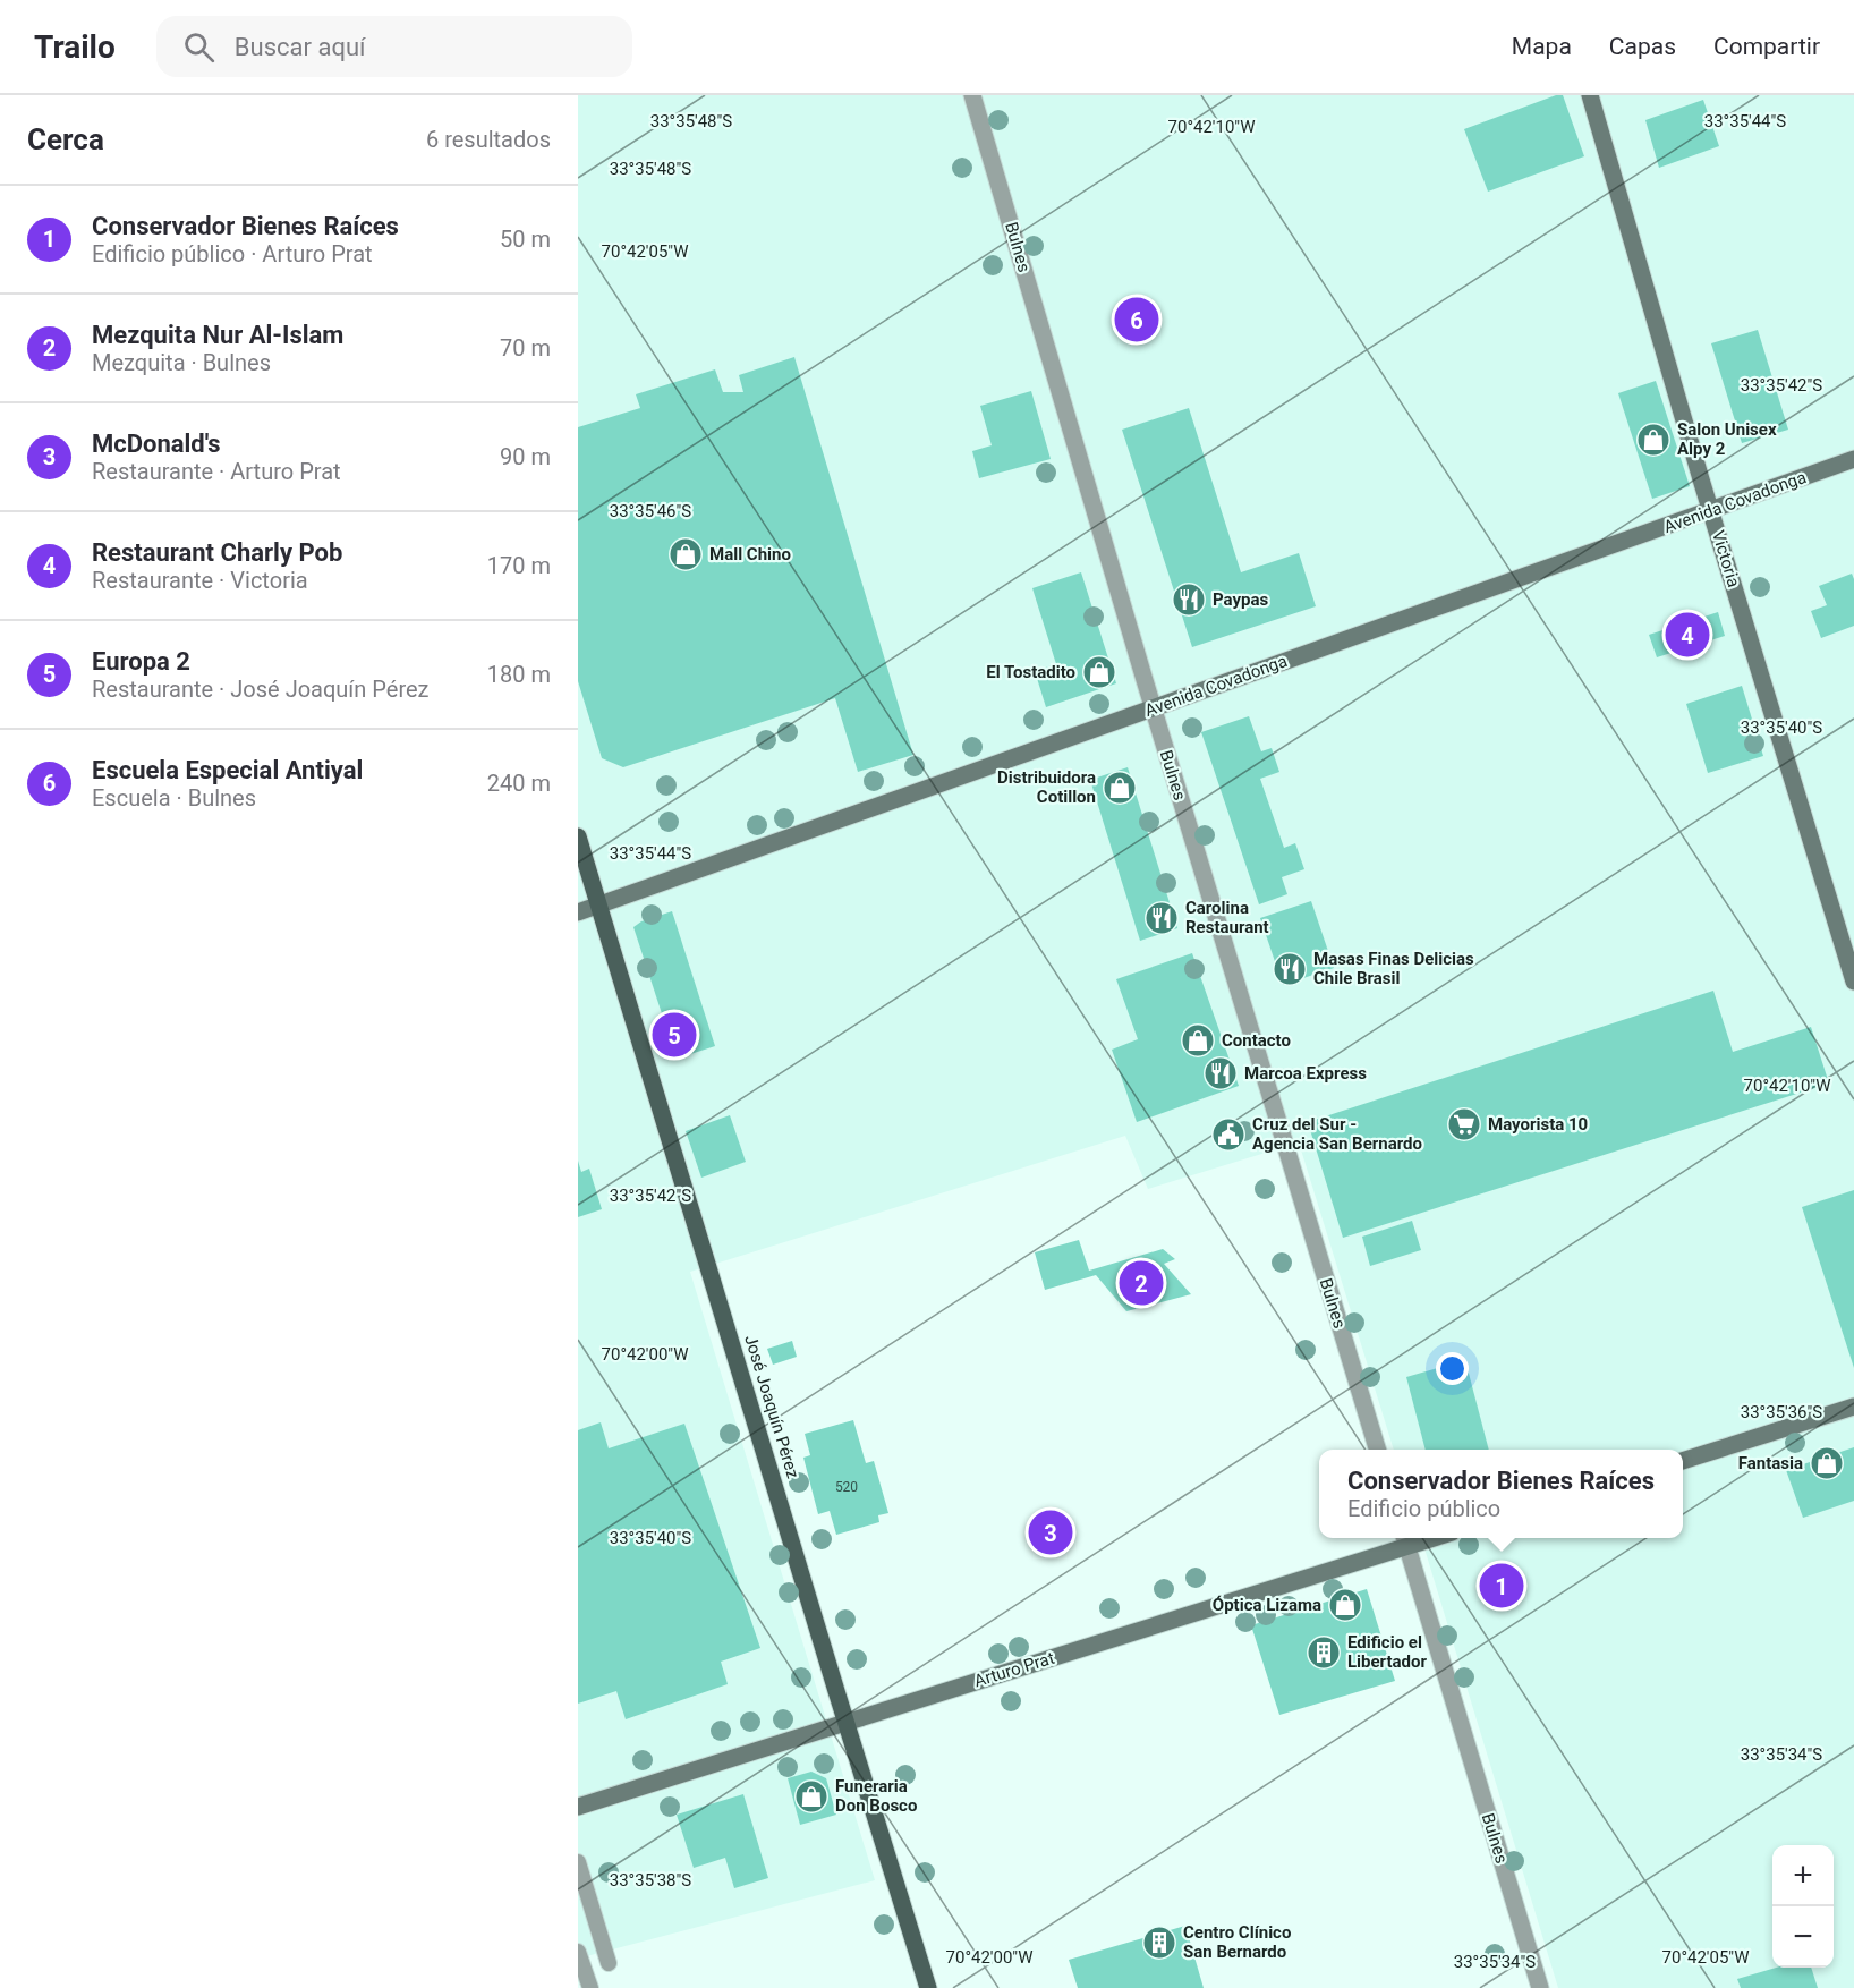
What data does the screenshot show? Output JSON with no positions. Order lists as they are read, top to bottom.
{
  "streets": {
    "main road": ["José Joaquín Pérez"],
    "street": [
      "Bulnes",
      "Avenida Covadonga",
      "Victoria",
      "Arturo Prat"
    ]
  },
  "crossings": [
    ["Bulnes", "Avenida Covadonga"],
    ["Bulnes", "Arturo Prat"],
    ["Avenida Covadonga", "Victoria"],
    ["Avenida Covadonga", "José Joaquín Pérez"],
    ["José Joaquín Pérez", "Arturo Prat"]
  ],
  "places": {
    "shop": [
      "Salon Unisex Alpy 2",
      "Mall Chino",
      "El Tostadito",
      "Distribuidora Cotillon",
      "Contacto",
      "Fantasia",
      "Óptica Lizama",
      "Funeraria Don Bosco"
    ],
    "restaurant": [
      "Paypas",
      "Carolina Restaurant",
      "Masas Finas Delicias Chile Brasil",
      "Marcoa Express"
    ],
    "supermarket": ["Mayorista 10"],
    "public building": ["Cruz del Sur - Agencia San Bernardo"],
    "building": ["Edificio el Libertador", "Centro Clínico San Bernardo"]
  },
  "house_numbers": ["520"],
  "page": {
    "header": "Trailo",
    "search": "Buscar aquí",
    "nav": ["Mapa", "Capas", "Compartir"],
    "heading": ["Cerca", "6 resultados"],
    "list": [
      {
        "mark": "1",
        "name": "Conservador Bienes Raíces",
        "note": "Edificio público · Arturo Prat",
        "value": "50 m"
      },
      {
        "mark": "2",
        "name": "Mezquita Nur Al-Islam",
        "note": "Mezquita · Bulnes",
        "value": "70 m"
      },
      {
        "mark": "3",
        "name": "McDonald's",
        "note": "Restaurante · Arturo Prat",
        "value": "90 m"
      },
      {
        "mark": "4",
        "name": "Restaurant Charly Pob",
        "note": "Restaurante · Victoria",
        "value": "170 m"
      },
      {
        "mark": "5",
        "name": "Europa 2",
        "note": "Restaurante · José Joaquín Pérez",
        "value": "180 m"
      },
      {
        "mark": "6",
        "name": "Escuela Especial Antiyal",
        "note": "Escuela · Bulnes",
        "value": "240 m"
      }
    ],
    "pins": [
      "6",
      "4",
      "5",
      "2",
      "3",
      "1"
    ],
    "popup": ["Conservador Bienes Raíces", "Edificio público"],
    "map_buttons": ["+", "−"]
  },
  "coordinates": [
    "33°35'48\"S",
    "33°35'44\"S",
    "70°42'10\"W",
    "70°42'05\"W",
    "33°35'42\"S",
    "33°35'46\"S",
    "33°35'40\"S",
    "70°42'00\"W",
    "33°35'36\"S",
    "33°35'34\"S",
    "33°35'38\"S"
  ]
}
